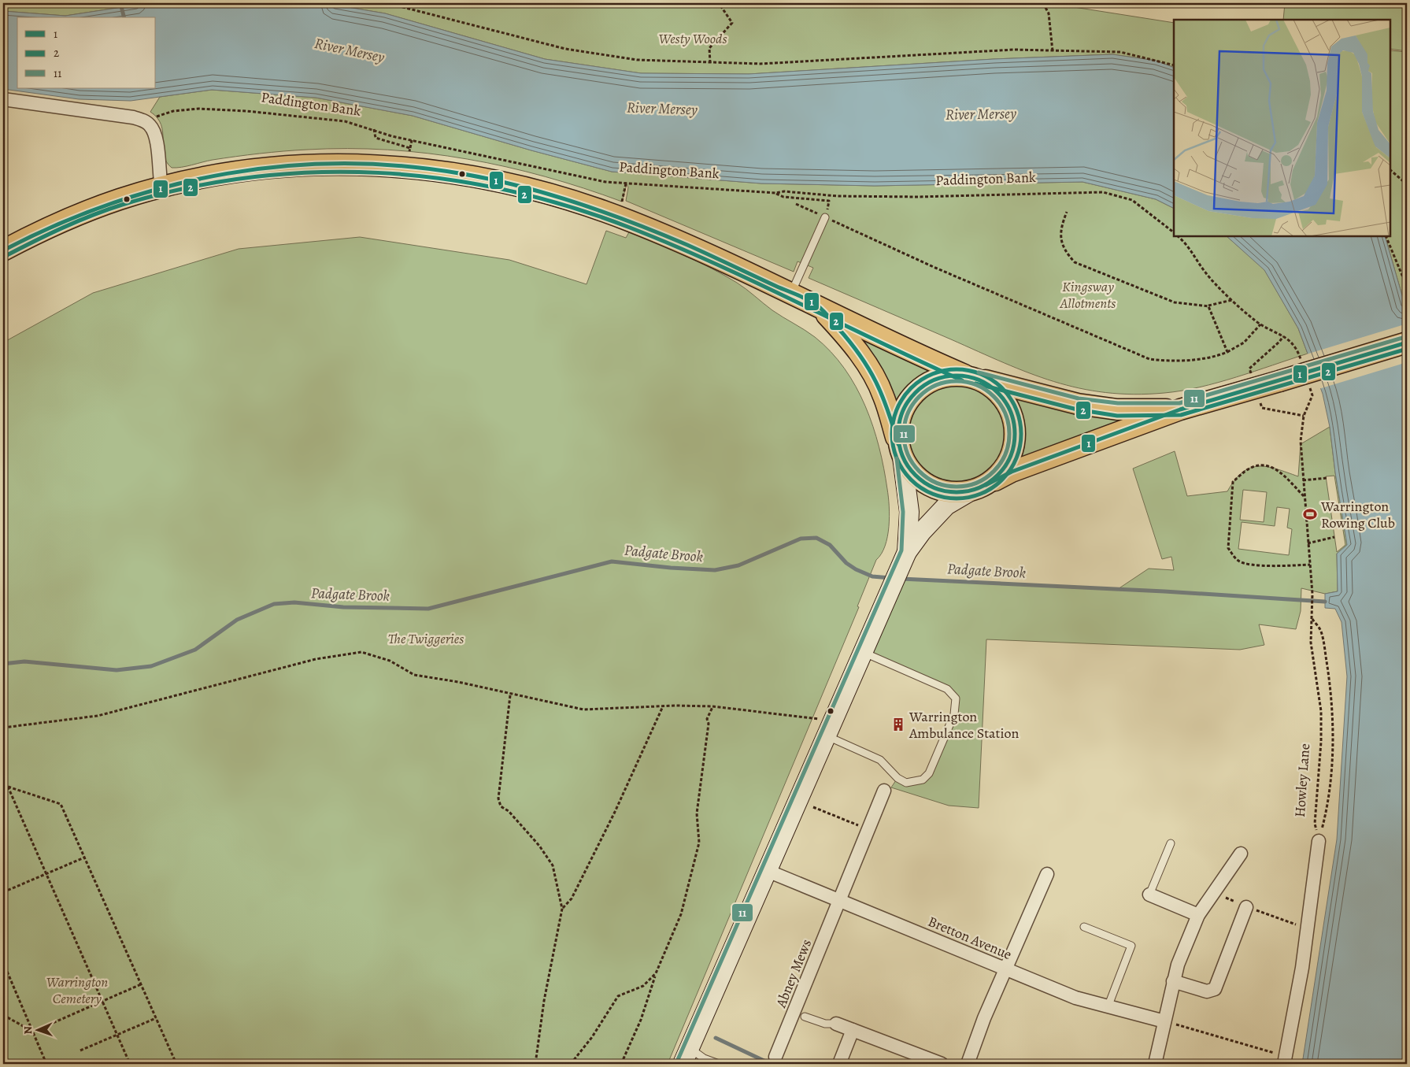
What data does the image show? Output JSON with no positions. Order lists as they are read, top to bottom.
{
  "streets": {
    "street": ["Bretton Avenue", "Abney Mews"],
    "path": ["Paddington Bank", "Howley Lane"]
  },
  "crossings": [
    ["Bretton Avenue", "Abney Mews"]
  ],
  "water": ["River Mersey", "Padgate Brook"],
  "parks": [
    "Westy Woods",
    "Kingsway Allotments",
    "The Twiggeries",
    "Warrington Cemetery"
  ],
  "places": {
    "sports": ["Warrington Rowing Club"],
    "building": ["Warrington Ambulance Station"]
  },
  "lines": ["transit line 1", "transit line 2", "transit line 11"],
  "legend": ["1", "2", "11"],
  "north": "left"
}
